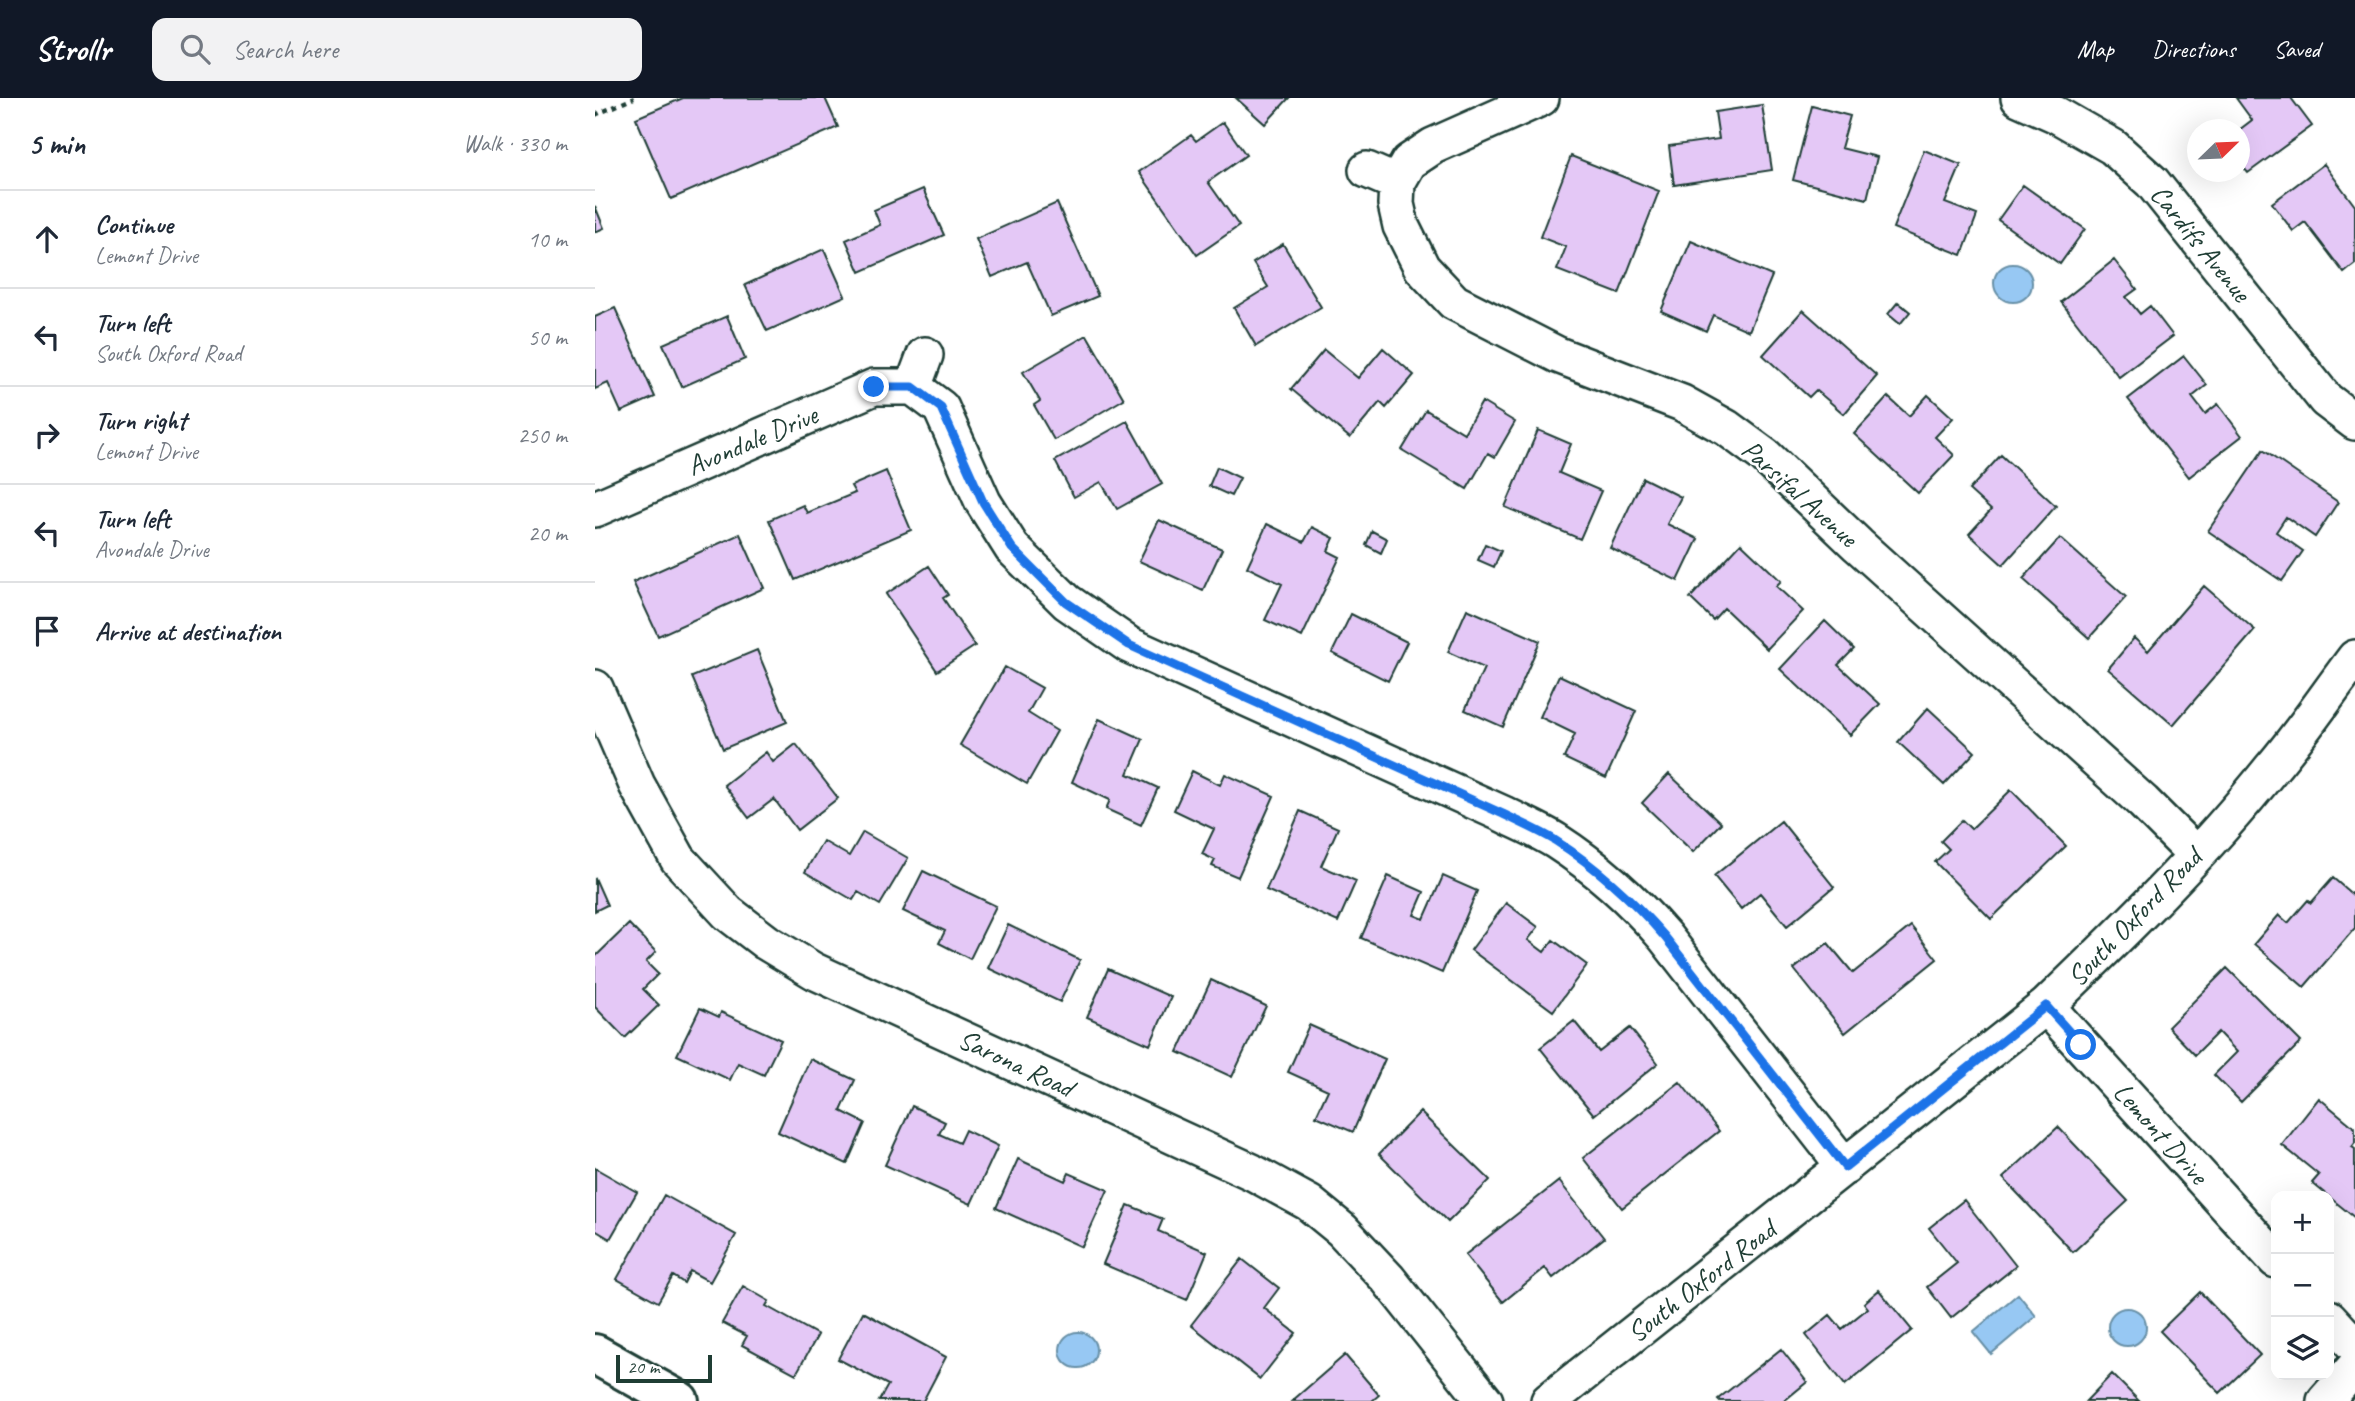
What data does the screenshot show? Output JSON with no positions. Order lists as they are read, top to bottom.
{
  "streets": {
    "street": [
      "Cardifs Avenue",
      "Avondale Drive",
      "Parsifal Avenue",
      "South Oxford Road",
      "Sarona Road",
      "Lemont Drive"
    ]
  },
  "crossings": [
    ["Avondale Drive", "South Oxford Road"],
    ["Parsifal Avenue", "South Oxford Road"],
    ["South Oxford Road", "Lemont Drive"]
  ],
  "scale_bar": "20 m",
  "north": "top right",
  "page": {
    "header": "Strollr",
    "search": "Search here",
    "nav": ["Map", "Directions", "Saved"],
    "heading": ["5 min", "Walk · 330 m"],
    "list": [
      ["Continue", "Lemont Drive", "10 m"],
      ["Turn left", "South Oxford Road", "50 m"],
      ["Turn right", "Lemont Drive", "250 m"],
      ["Turn left", "Avondale Drive", "20 m"],
      "Arrive at destination"
    ],
    "map_buttons": ["+", "−"],
    "scale": "20 m"
  }
}
